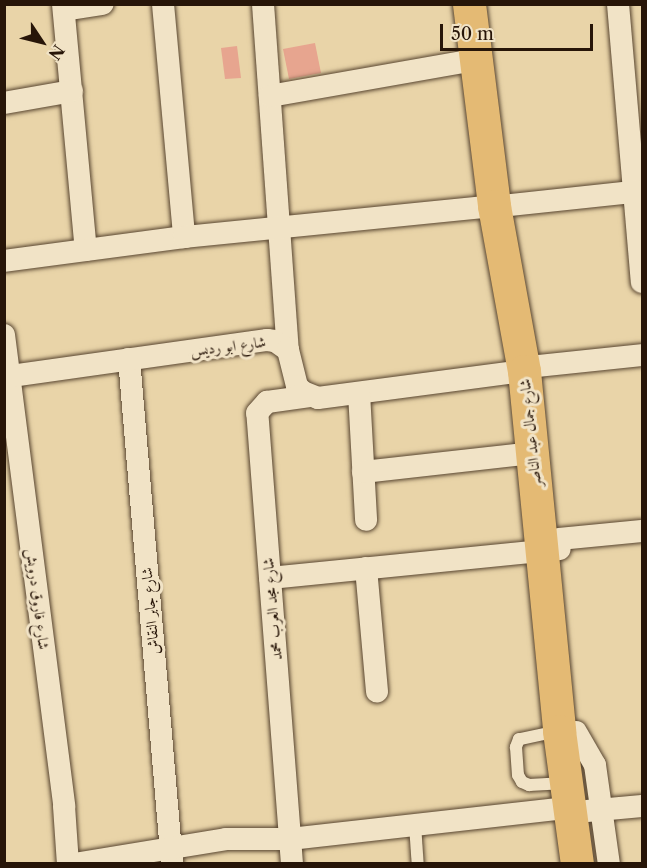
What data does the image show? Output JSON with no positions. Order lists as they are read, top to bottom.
{
  "streets": {
    "main road": ["شارع جمال عبد الناصر"],
    "street": [
      "شارع ابو رديس",
      "شارع فاروق درويش",
      "شارع مجد العرب محمد",
      "شارع جابر النقاش"
    ]
  },
  "crossings": [
    ["شارع ابو رديس", "شارع فاروق درويش"],
    ["شارع ابو رديس", "شارع مجد العرب محمد"],
    ["شارع ابو رديس", "شارع جابر النقاش"]
  ],
  "scale_bar": "50 m",
  "north": "bottom right"
}
